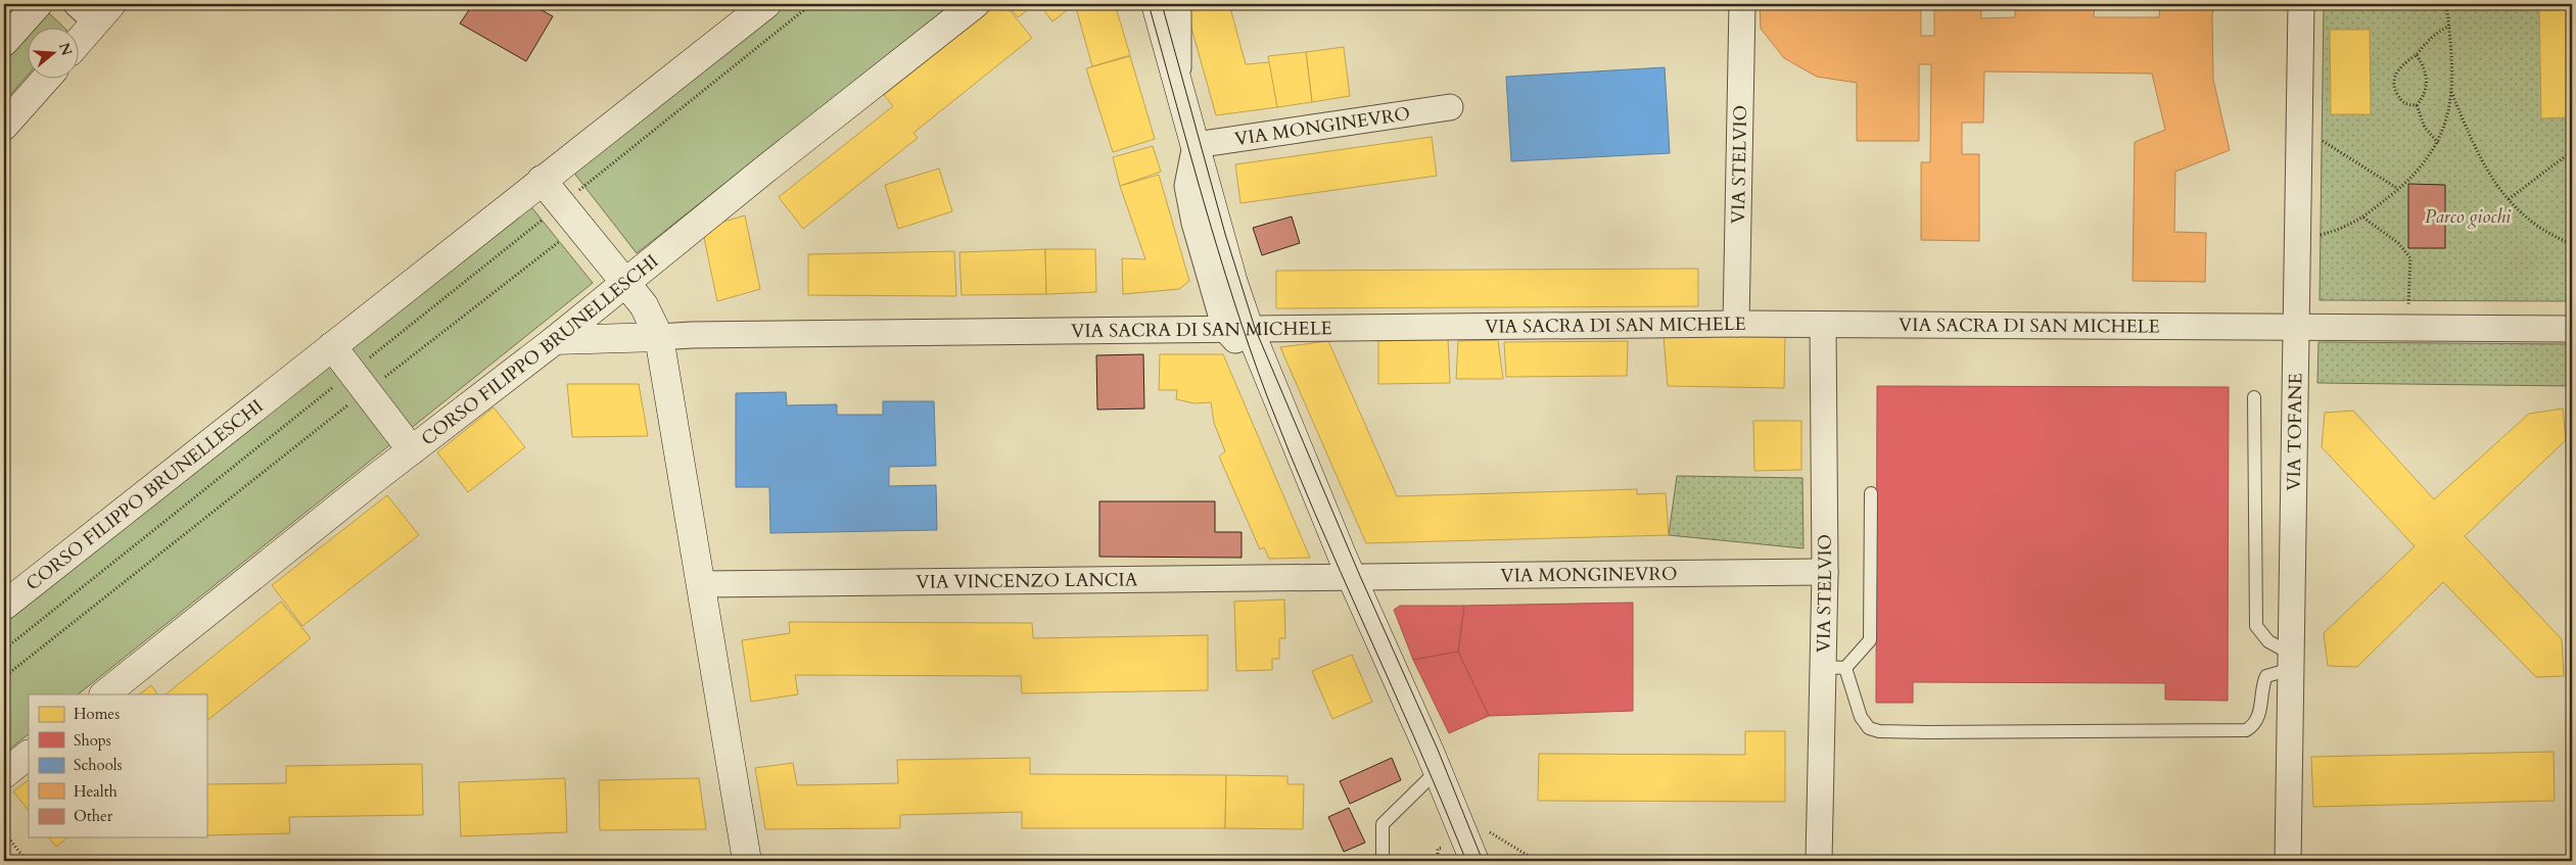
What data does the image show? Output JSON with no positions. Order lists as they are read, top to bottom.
{
  "streets": {
    "street": [
      "VIA MONGINEVRO",
      "VIA STELVIO",
      "VIA SACRA DI SAN MICHELE",
      "CORSO FILIPPO BRUNELLESCHI",
      "VIA TOFANE",
      "VIA VINCENZO LANCIA"
    ]
  },
  "crossings": [
    ["VIA MONGINEVRO", "VIA STELVIO"],
    ["VIA MONGINEVRO", "VIA VINCENZO LANCIA"],
    ["VIA STELVIO", "VIA SACRA DI SAN MICHELE"],
    ["VIA SACRA DI SAN MICHELE", "VIA TOFANE"]
  ],
  "parks": ["Parco giochi"],
  "legend": [
    "Homes",
    "Shops",
    "Schools",
    "Health",
    "Other"
  ],
  "north": "right"
}
